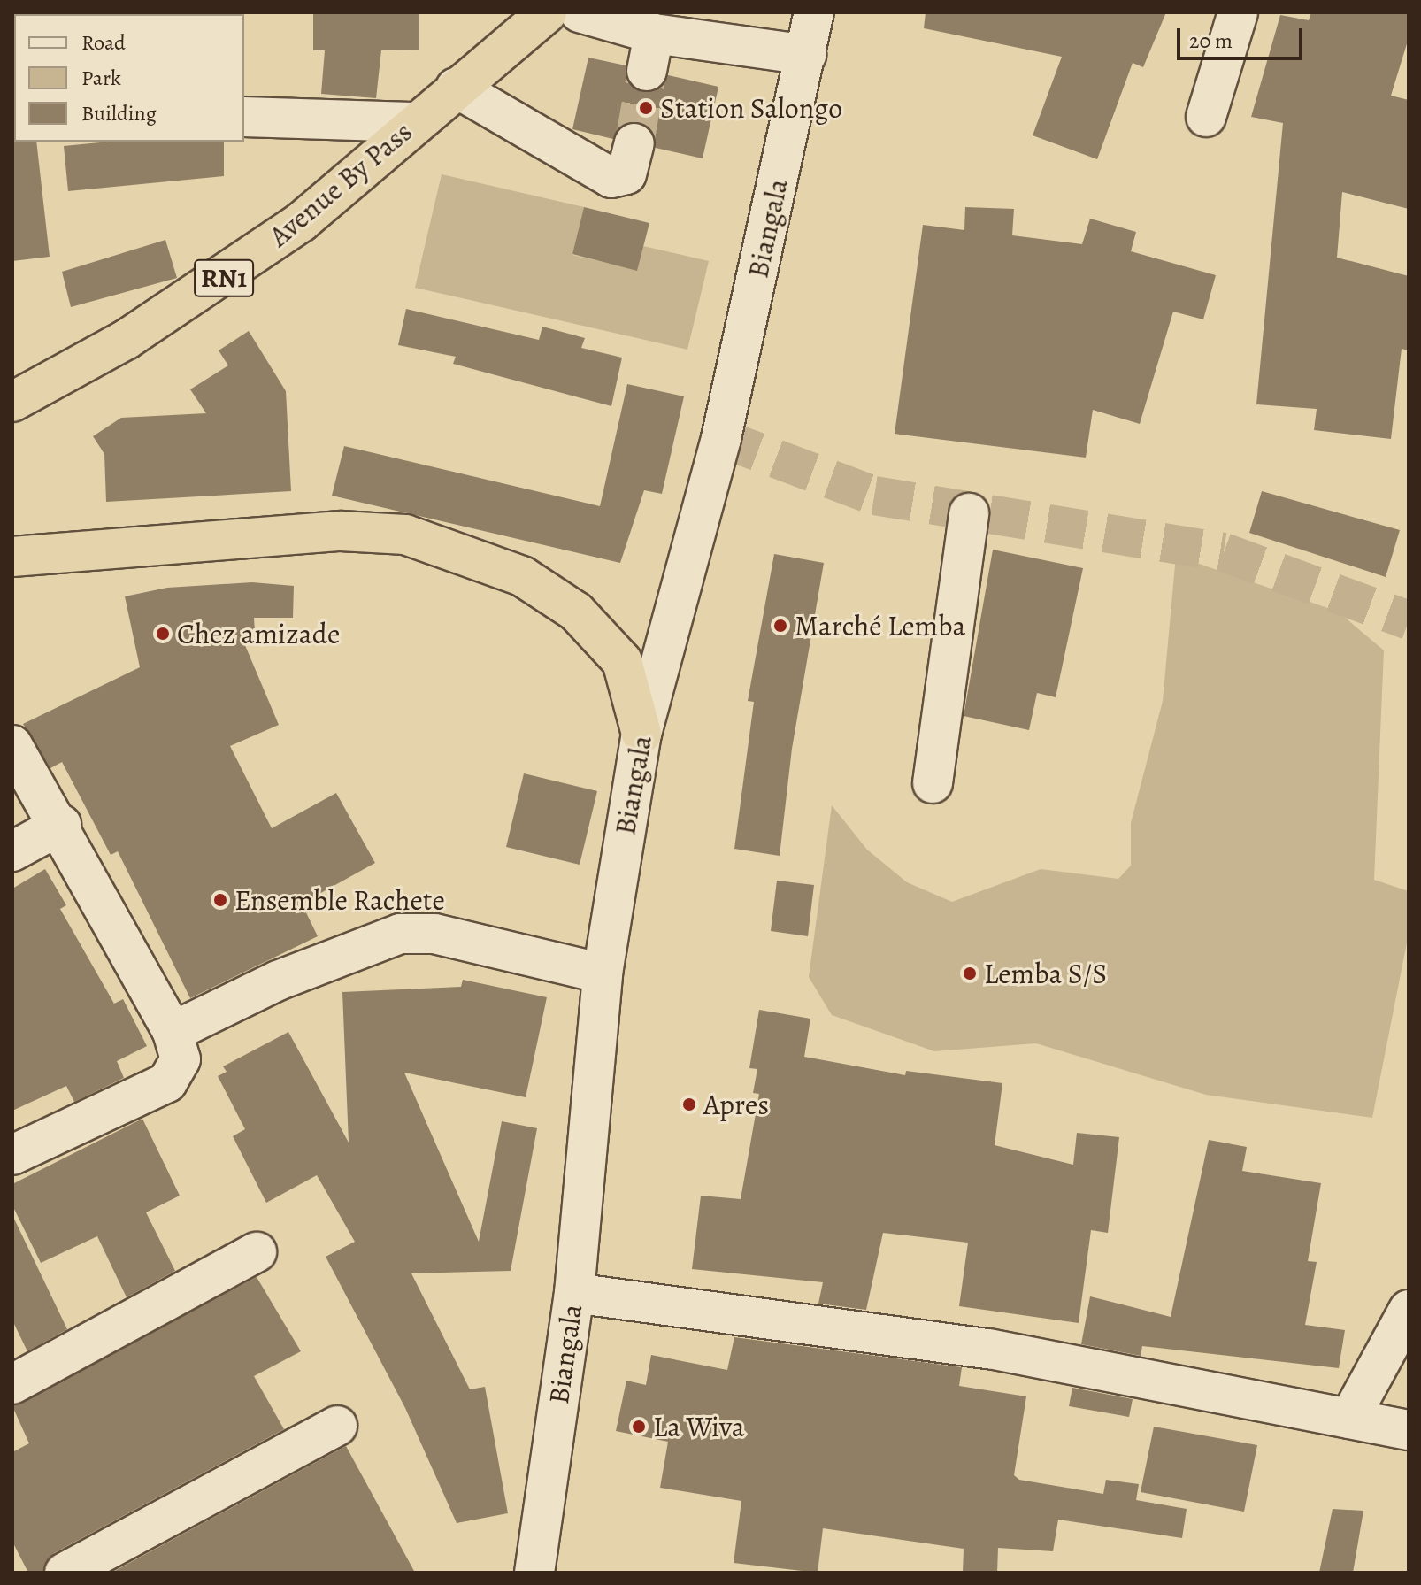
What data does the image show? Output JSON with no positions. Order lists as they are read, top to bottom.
{
  "streets": {
    "highway": ["Avenue By Pass", "RN1"],
    "street": ["Biangala"]
  },
  "places": [
    "Station Salongo",
    "Marché Lemba",
    "Chez amizade",
    "Ensemble Rachete",
    "Lemba S/S",
    "Apres",
    "La Wiva"
  ],
  "legend": ["Road", "Park", "Building"],
  "scale_bar": "20 m"
}
